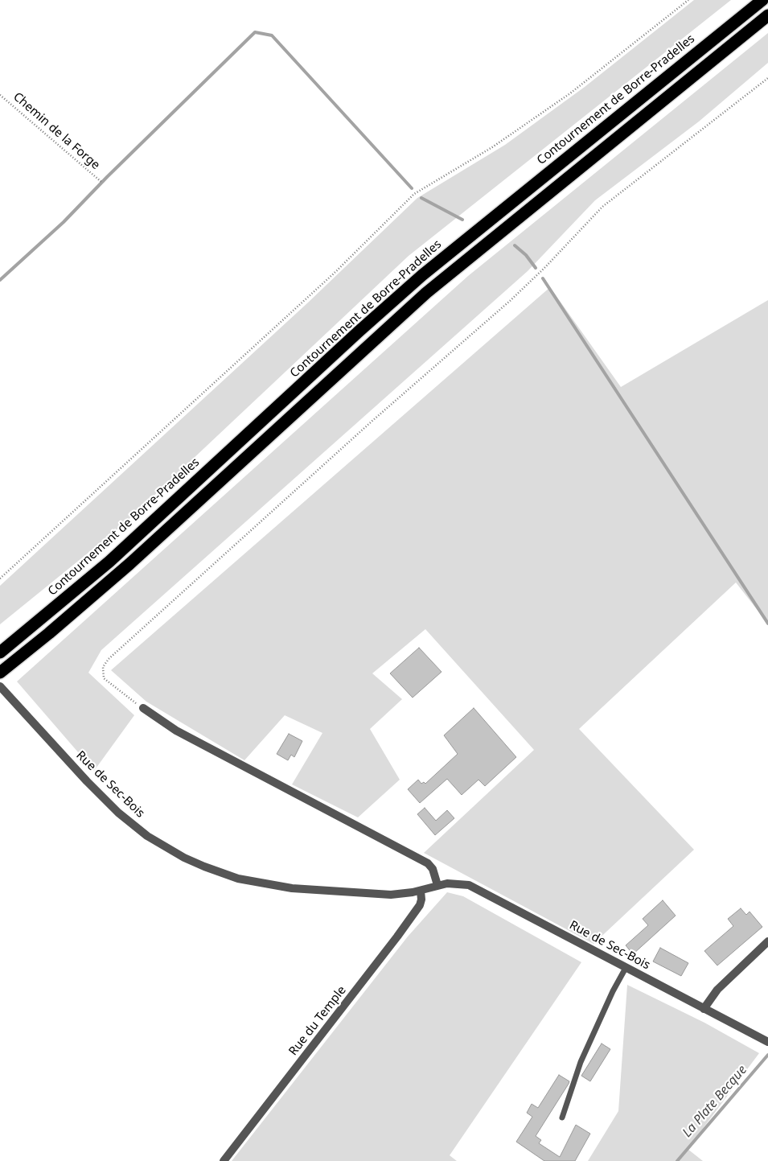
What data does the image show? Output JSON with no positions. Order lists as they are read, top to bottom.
{
  "streets": {
    "highway": ["Contournement de Borre-Pradelles"],
    "street": ["Rue de Sec-Bois", "Rue du Temple"],
    "path": ["Chemin de la Forge"]
  },
  "crossings": [
    ["Rue de Sec-Bois", "Rue du Temple"]
  ],
  "water": ["La Plate Becque"]
}
